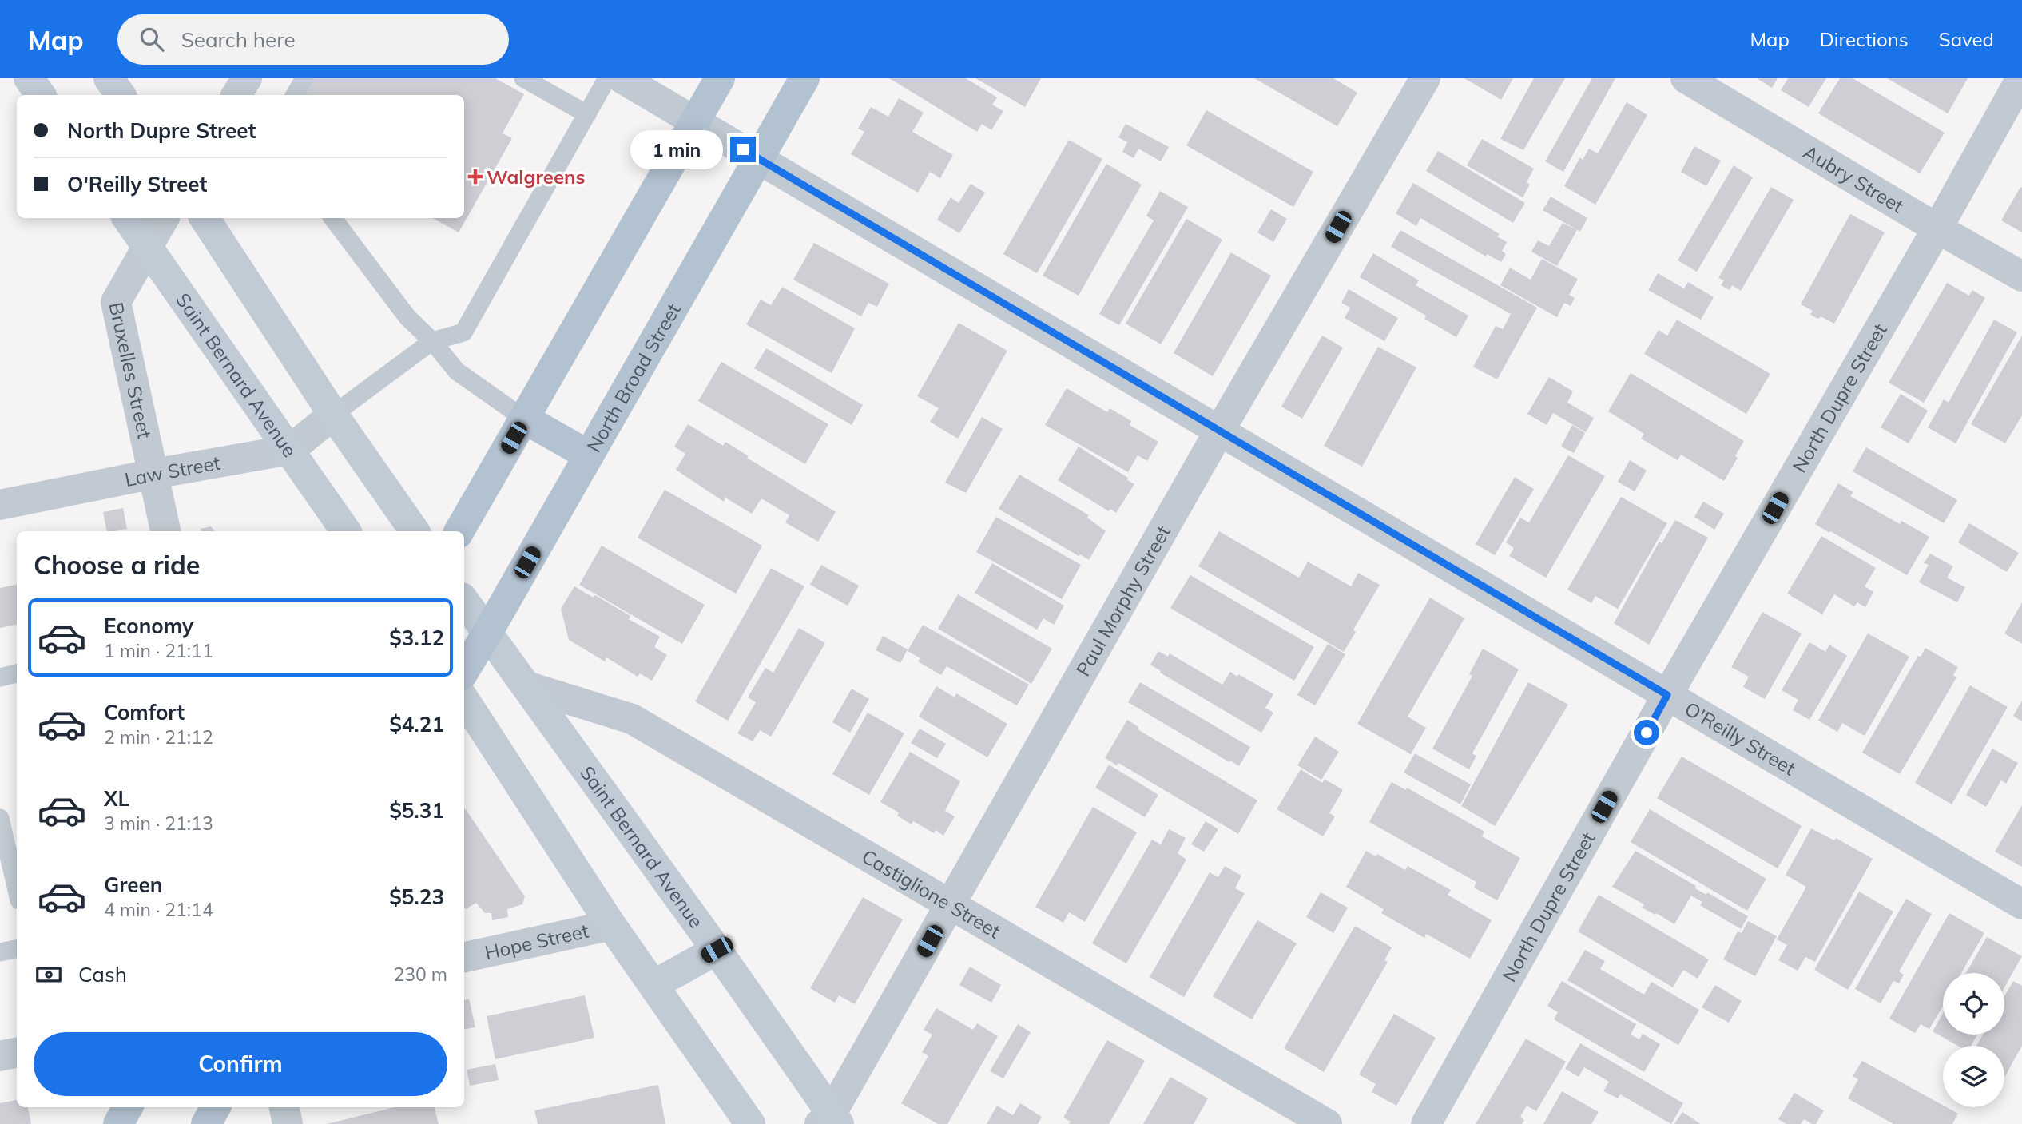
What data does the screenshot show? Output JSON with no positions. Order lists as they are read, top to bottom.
{
  "streets": {
    "main road": ["North Broad Street"],
    "street": [
      "Aubry Street",
      "Bruxelles Street",
      "Saint Bernard Avenue",
      "North Dupre Street",
      "Law Street",
      "Paul Morphy Street",
      "O'Reilly Street",
      "Castiglione Street",
      "Hope Street"
    ]
  },
  "crossings": [
    ["Aubry Street", "North Dupre Street"],
    ["Bruxelles Street", "Saint Bernard Avenue"],
    ["Bruxelles Street", "Law Street"],
    ["Saint Bernard Avenue", "North Broad Street"],
    ["Saint Bernard Avenue", "Law Street"],
    ["Saint Bernard Avenue", "Paul Morphy Street"],
    ["Saint Bernard Avenue", "Castiglione Street"],
    ["North Broad Street", "O'Reilly Street"],
    ["North Dupre Street", "O'Reilly Street"],
    ["Paul Morphy Street", "O'Reilly Street"],
    ["Paul Morphy Street", "Castiglione Street"]
  ],
  "places": {
    "health": ["Walgreens"]
  },
  "page": {
    "header": "Map",
    "search": "Search here",
    "nav": ["Map", "Directions", "Saved"],
    "banner": ["North Dupre Street", "O'Reilly Street"],
    "bubble": "1 min",
    "heading": "Choose a ride",
    "list": [
      {
        "name": "Economy",
        "note": "1 min · 21:11",
        "value": "$3.12"
      },
      {
        "name": "Comfort",
        "note": "2 min · 21:12",
        "value": "$4.21"
      },
      {
        "name": "XL",
        "note": "3 min · 21:13",
        "value": "$5.31"
      },
      {
        "name": "Green",
        "note": "4 min · 21:14",
        "value": "$5.23"
      }
    ],
    "pay": ["Cash", "230 m"],
    "buttons": "Confirm"
  }
}
